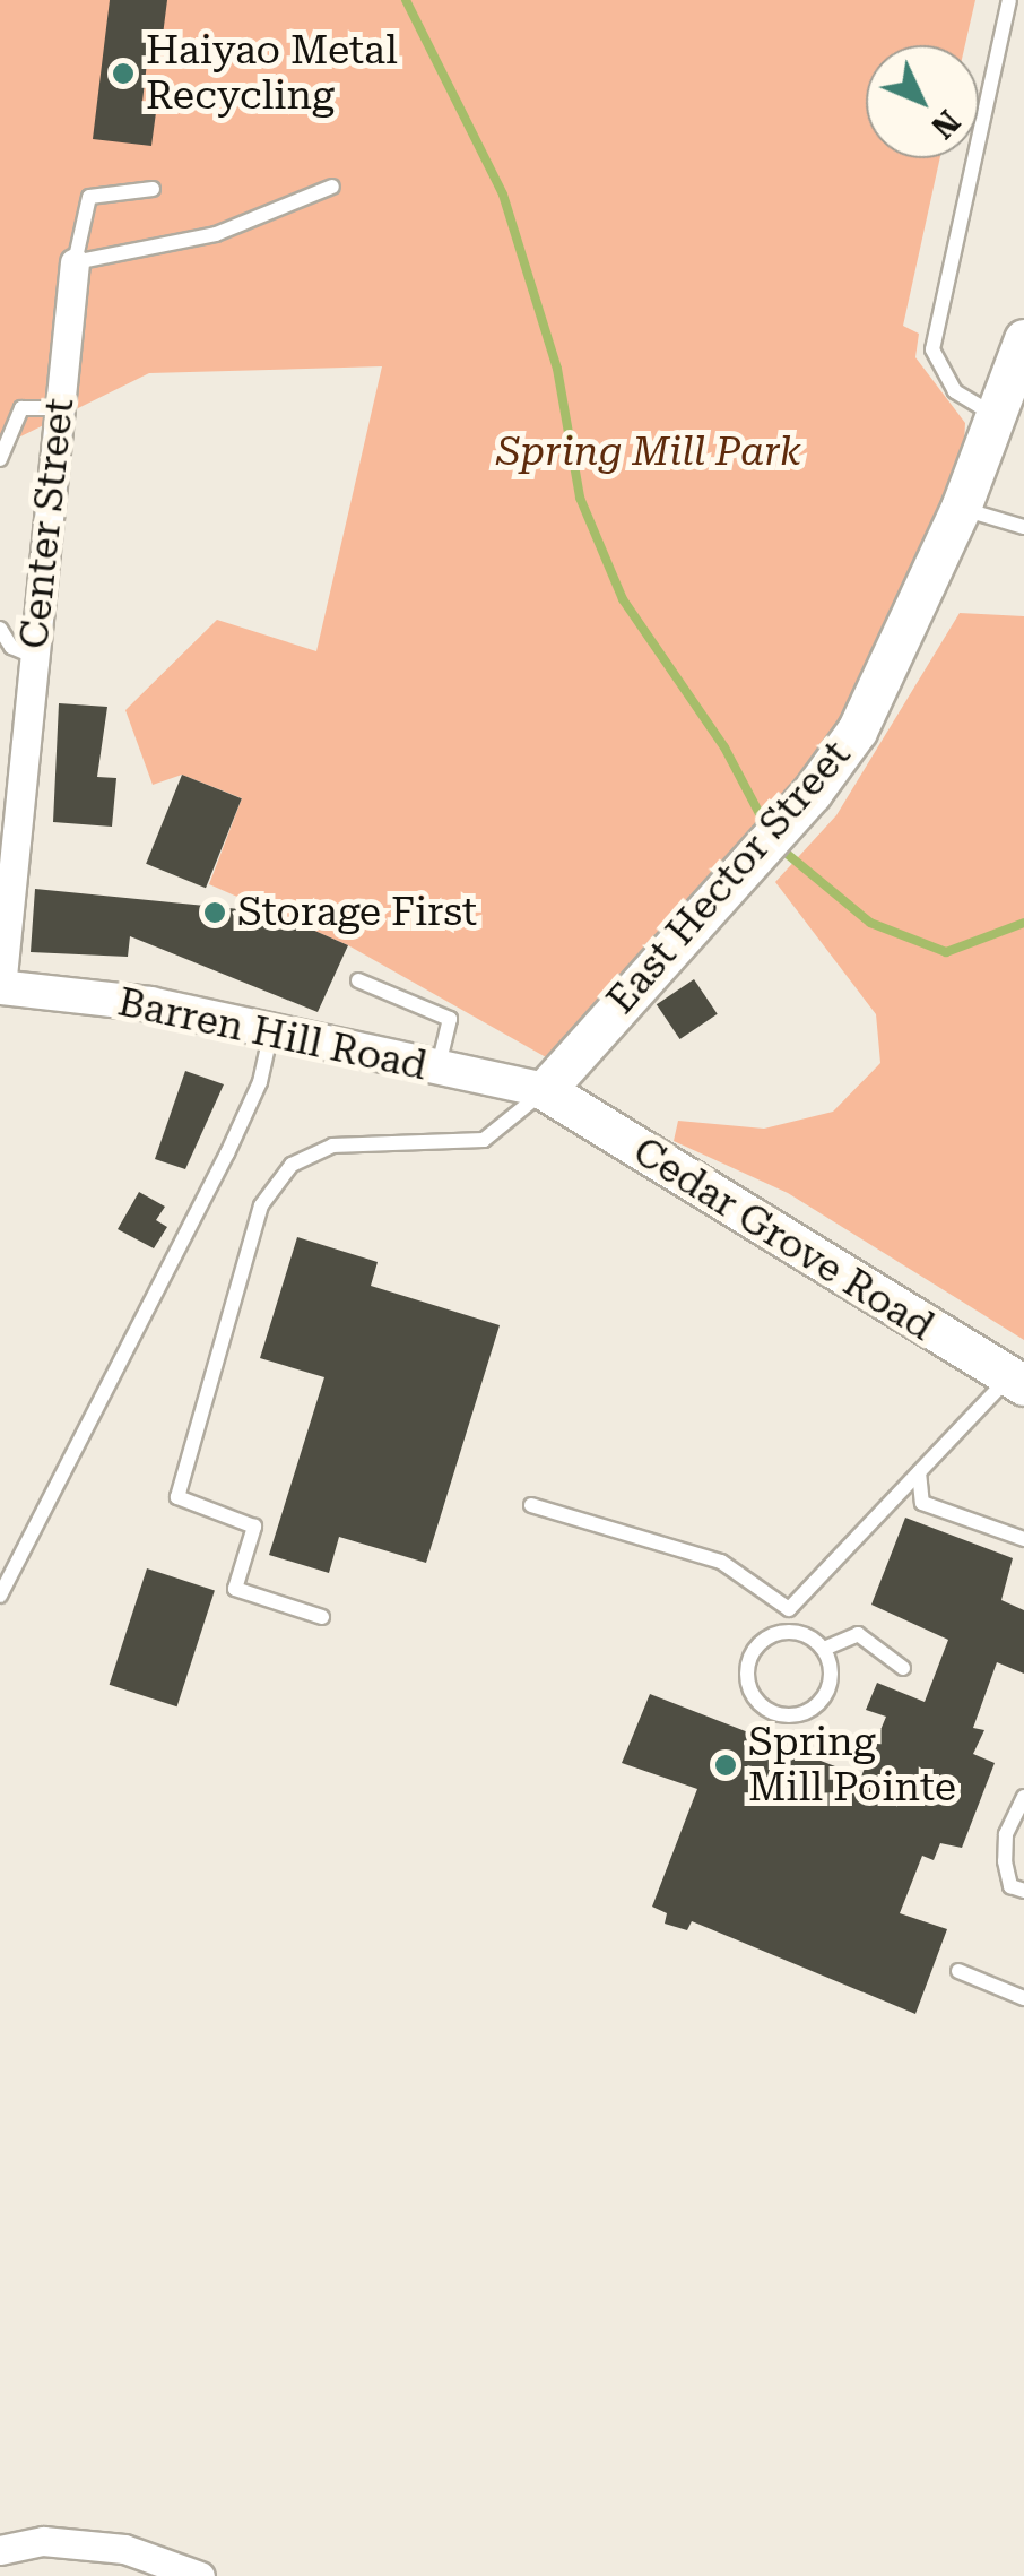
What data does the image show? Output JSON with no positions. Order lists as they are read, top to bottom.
{
  "streets": {
    "main road": ["East Hector Street", "Cedar Grove Road"],
    "street": ["Center Street", "Barren Hill Road"]
  },
  "crossings": [
    ["Center Street", "Barren Hill Road"],
    ["East Hector Street", "Barren Hill Road"],
    ["East Hector Street", "Cedar Grove Road"],
    ["Barren Hill Road", "Cedar Grove Road"]
  ],
  "parks": ["Spring Mill Park"],
  "places": ["Haiyao Metal Recycling", "Storage First", "Spring Mill Pointe"],
  "north": "bottom right"
}
